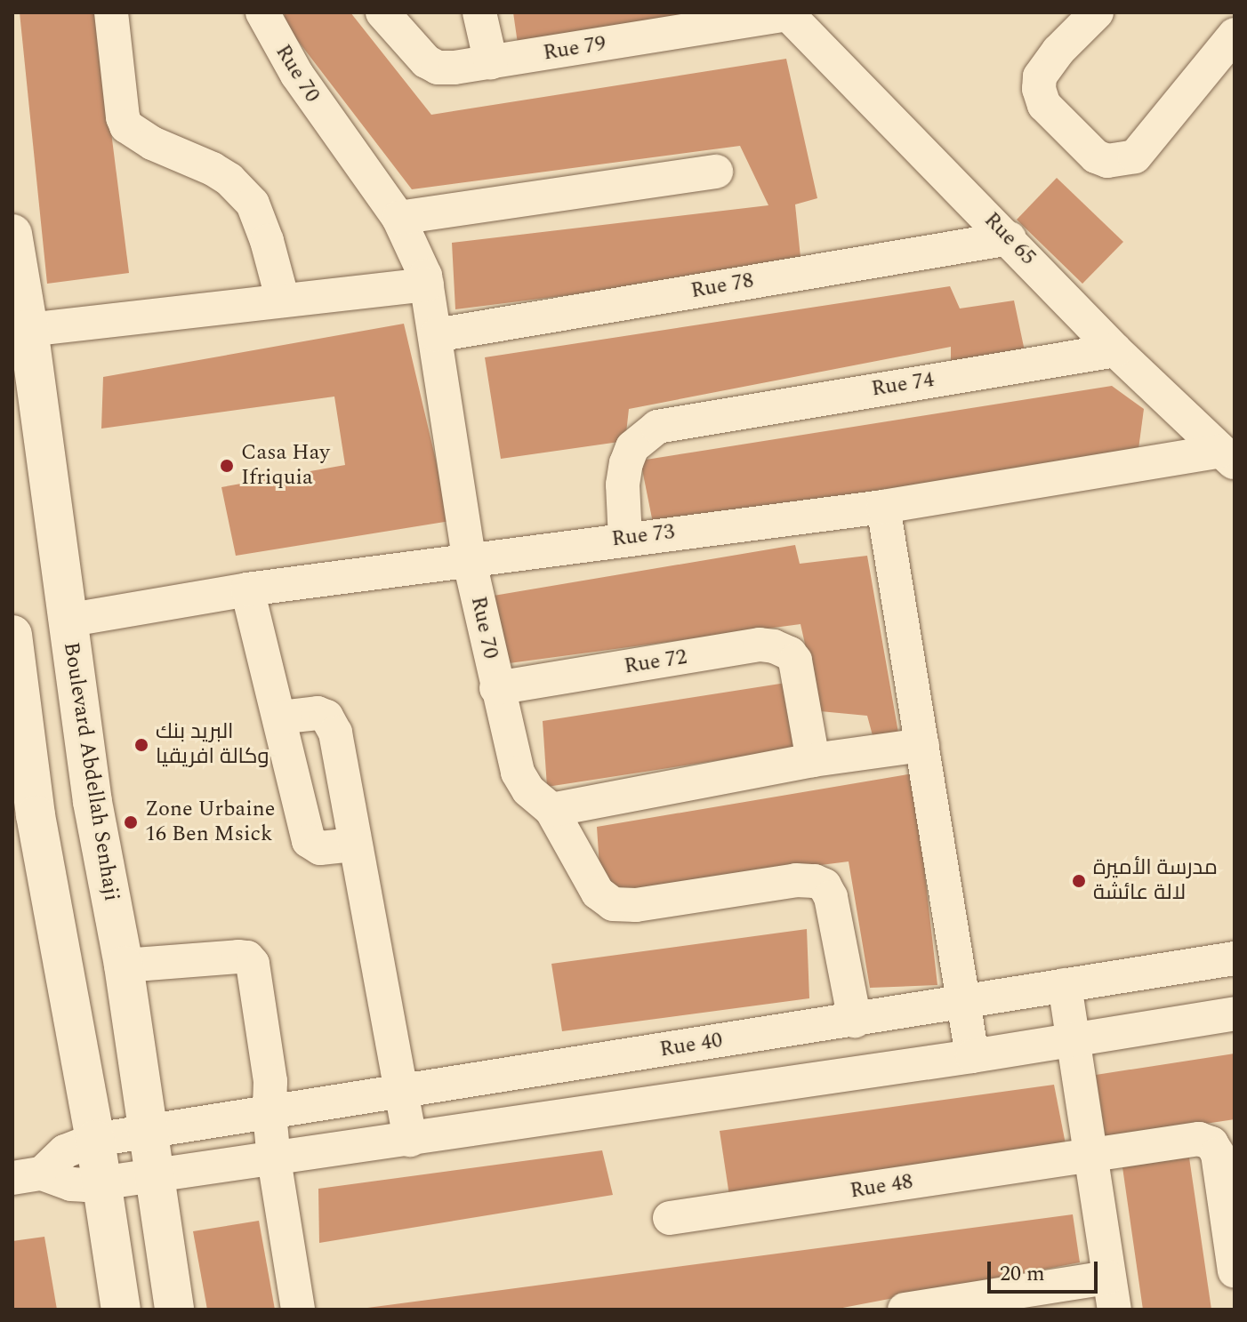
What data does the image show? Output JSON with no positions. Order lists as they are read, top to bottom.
{
  "streets": {
    "street": [
      "Rue 79",
      "Rue 70",
      "Rue 65",
      "Rue 78",
      "Rue 74",
      "Rue 73",
      "Rue 72",
      "Boulevard Abdellah Senhaji",
      "Rue 40",
      "Rue 48"
    ]
  },
  "crossings": [
    ["Rue 79", "Rue 65"],
    ["Rue 70", "Rue 78"],
    ["Rue 70", "Rue 73"],
    ["Rue 70", "Rue 72"],
    ["Rue 70", "Rue 40"],
    ["Rue 65", "Rue 78"],
    ["Rue 65", "Rue 74"],
    ["Rue 65", "Rue 73"],
    ["Rue 74", "Rue 73"],
    ["Rue 73", "Boulevard Abdellah Senhaji"],
    ["Boulevard Abdellah Senhaji", "Rue 40"]
  ],
  "places": [
    "Casa Hay Ifriquia",
    "البريد بنك وكالة افريقيا",
    "Zone Urbaine 16 Ben Msick",
    "مدرسة الأميرة لالة عائشة"
  ],
  "scale_bar": "20 m"
}
